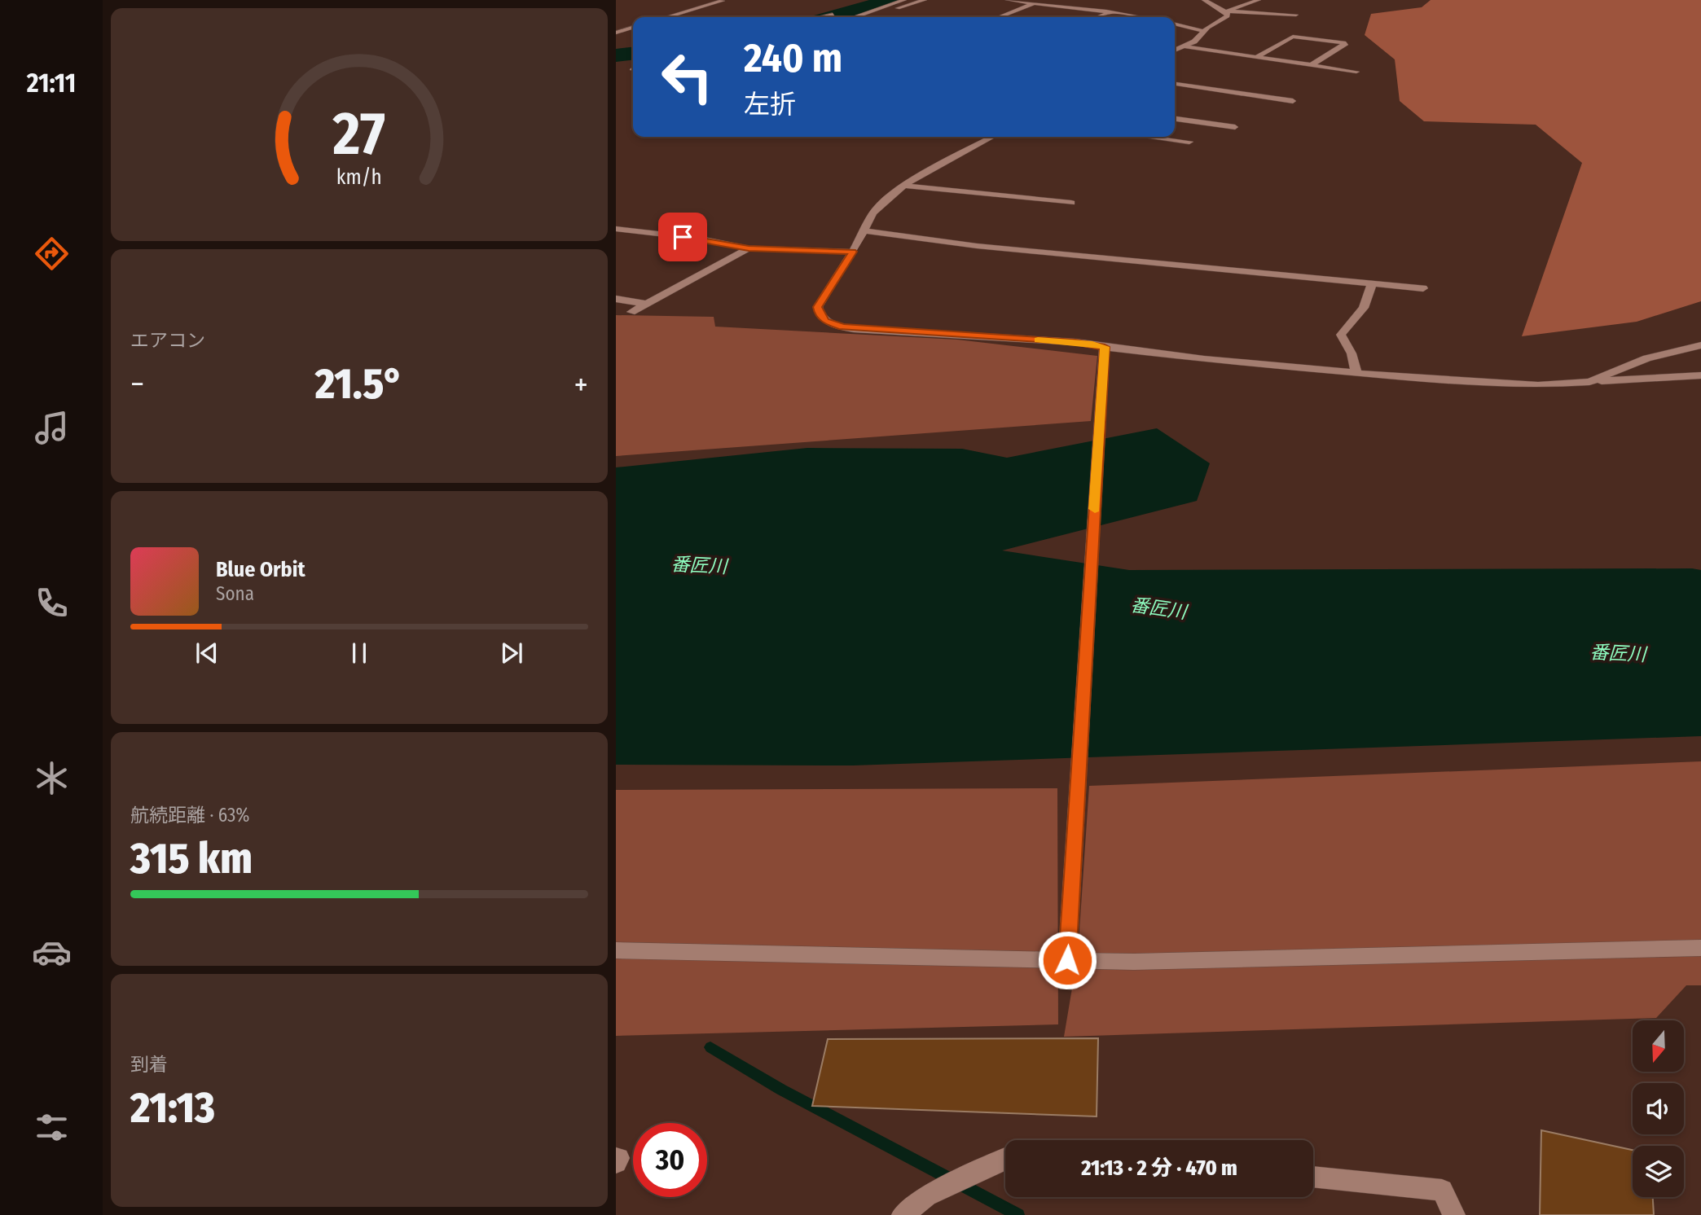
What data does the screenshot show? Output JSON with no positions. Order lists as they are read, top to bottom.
{
  "water": ["番匠川"],
  "north": "bottom",
  "page": {
    "tabs": "21:11",
    "turn": ["240 m", "左折"],
    "tile": [
      "エアコン",
      ["航続距離 · 63%", "315 km"],
      ["到着", "21:13"]
    ],
    "heat": ["−", "21.5°", "+"],
    "song": ["Blue Orbit", "Sona"],
    "limit": "30",
    "trip": "21:13 · 2 分 · 470 m",
    "gauge": ["27", "km/h"]
  }
}
